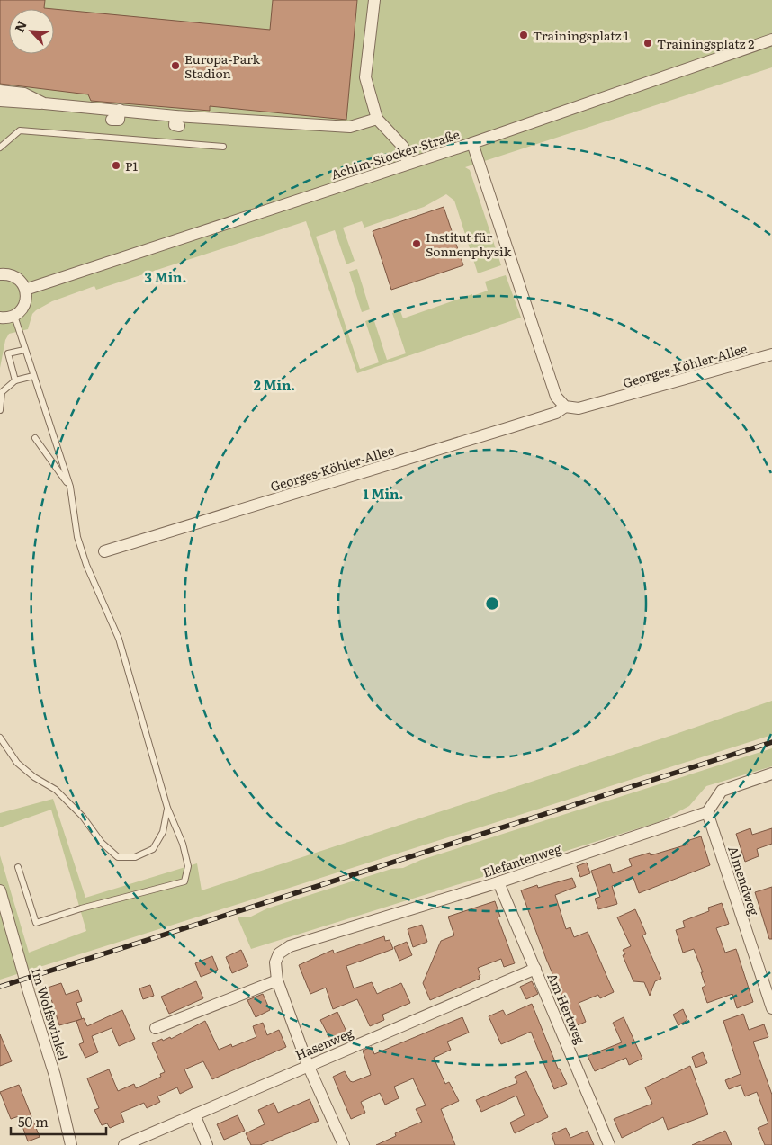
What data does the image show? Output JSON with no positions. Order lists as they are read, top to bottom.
{
  "streets": {
    "street": [
      "Achim-Stocker-Straße",
      "Georges-Köhler-Allee",
      "Elefantenweg",
      "Almendweg",
      "Am Hertweg",
      "Im Wolfswinkel",
      "Hasenweg"
    ]
  },
  "crossings": [
    ["Elefantenweg", "Almendweg"],
    ["Elefantenweg", "Am Hertweg"],
    ["Am Hertweg", "Hasenweg"]
  ],
  "places": [
    "Trainingsplatz 1",
    "Trainingsplatz 2",
    "Europa-Park Stadion",
    "P1",
    "Institut für Sonnenphysik"
  ],
  "scale_bar": "50 m",
  "north": "top left",
  "rings": ["3 Min.", "2 Min.", "1 Min."]
}
